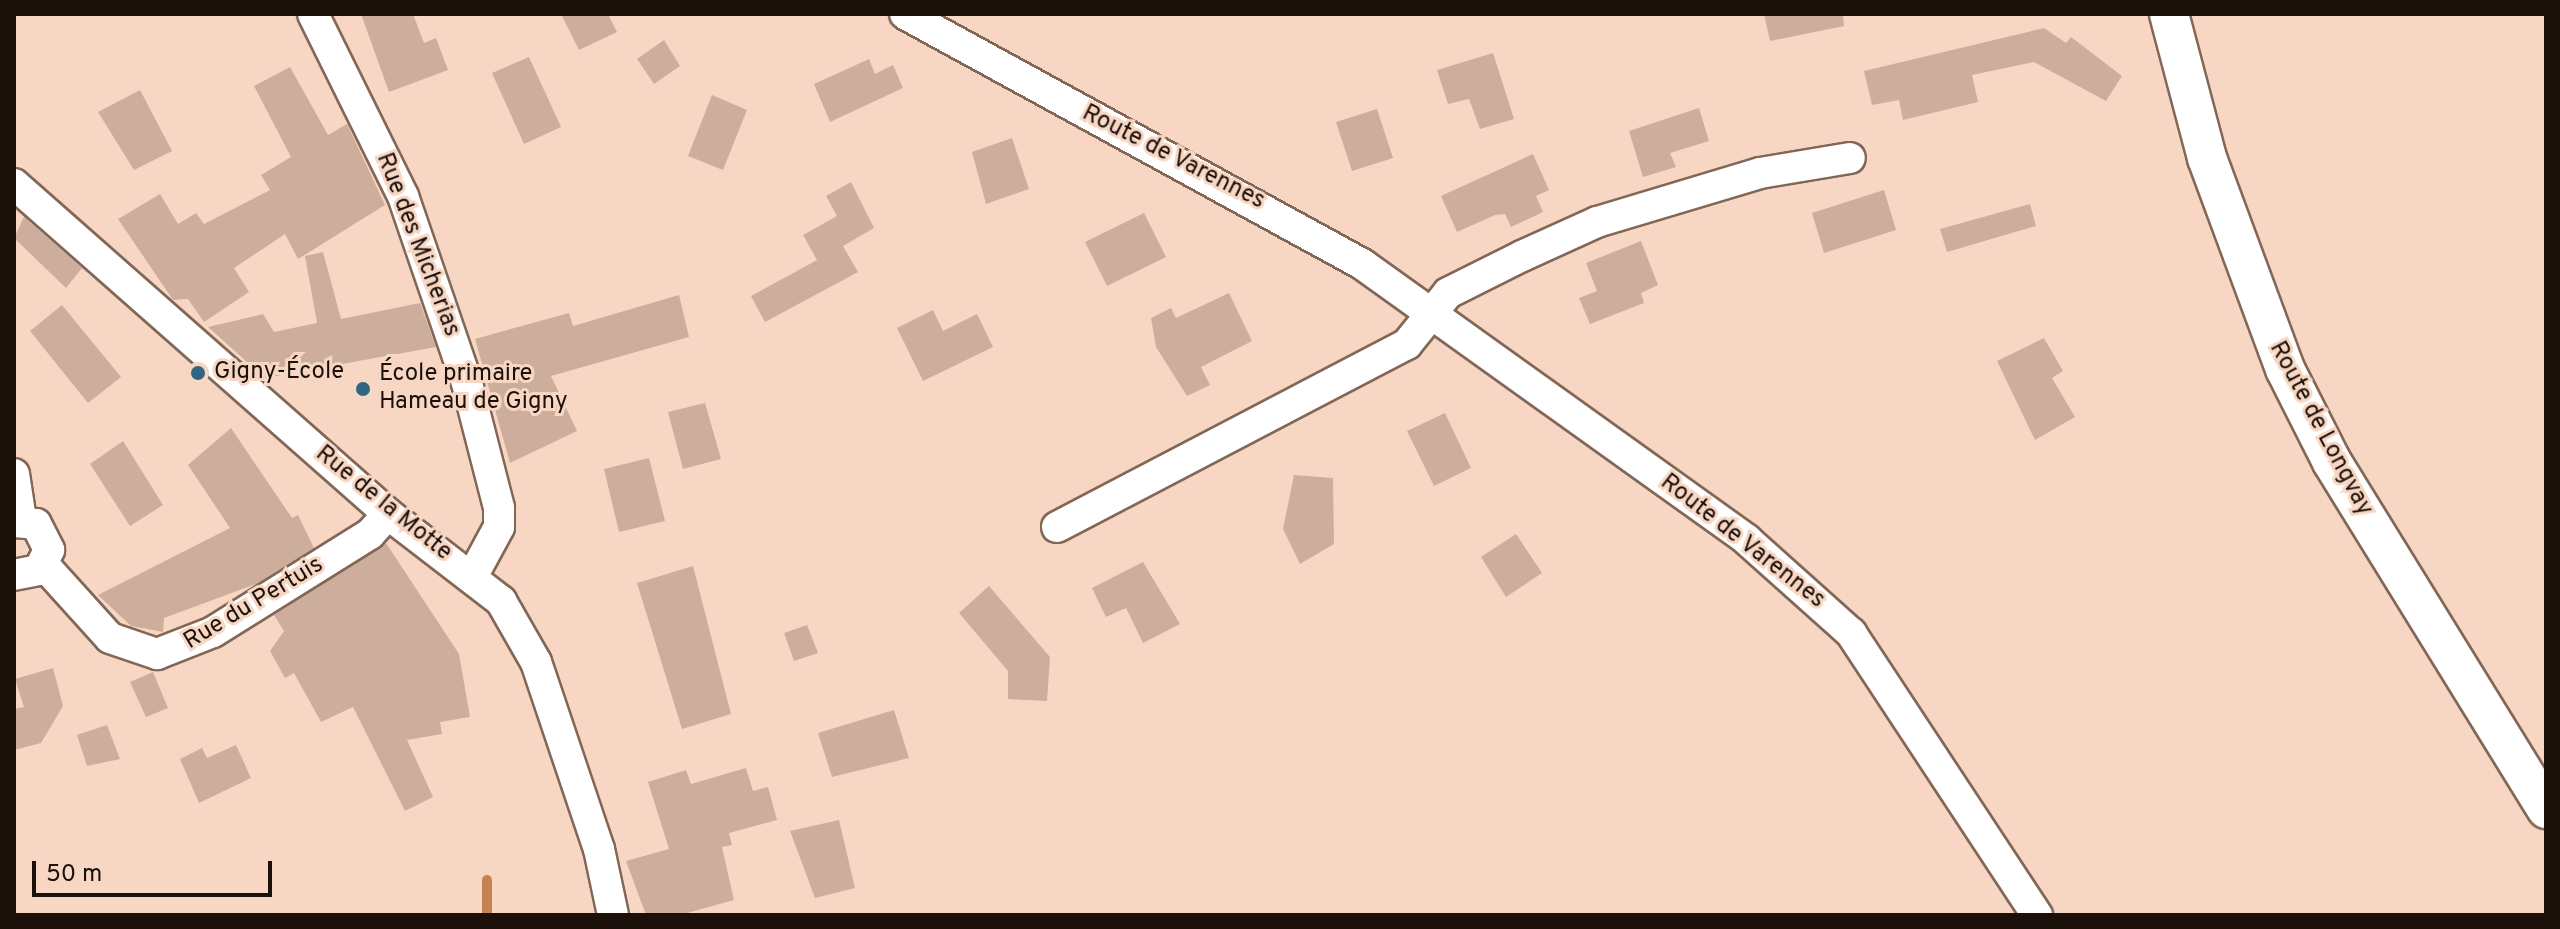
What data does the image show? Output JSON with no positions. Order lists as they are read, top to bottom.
{
  "streets": {
    "street": [
      "Route de Varennes",
      "Rue des Micherias",
      "Route de Longvay",
      "Rue de la Motte",
      "Rue du Pertuis"
    ]
  },
  "crossings": [
    ["Rue des Micherias", "Rue de la Motte"],
    ["Rue de la Motte", "Rue du Pertuis"]
  ],
  "places": ["Gigny-École", "École primaire Hameau de Gigny"],
  "scale_bar": "50 m"
}
